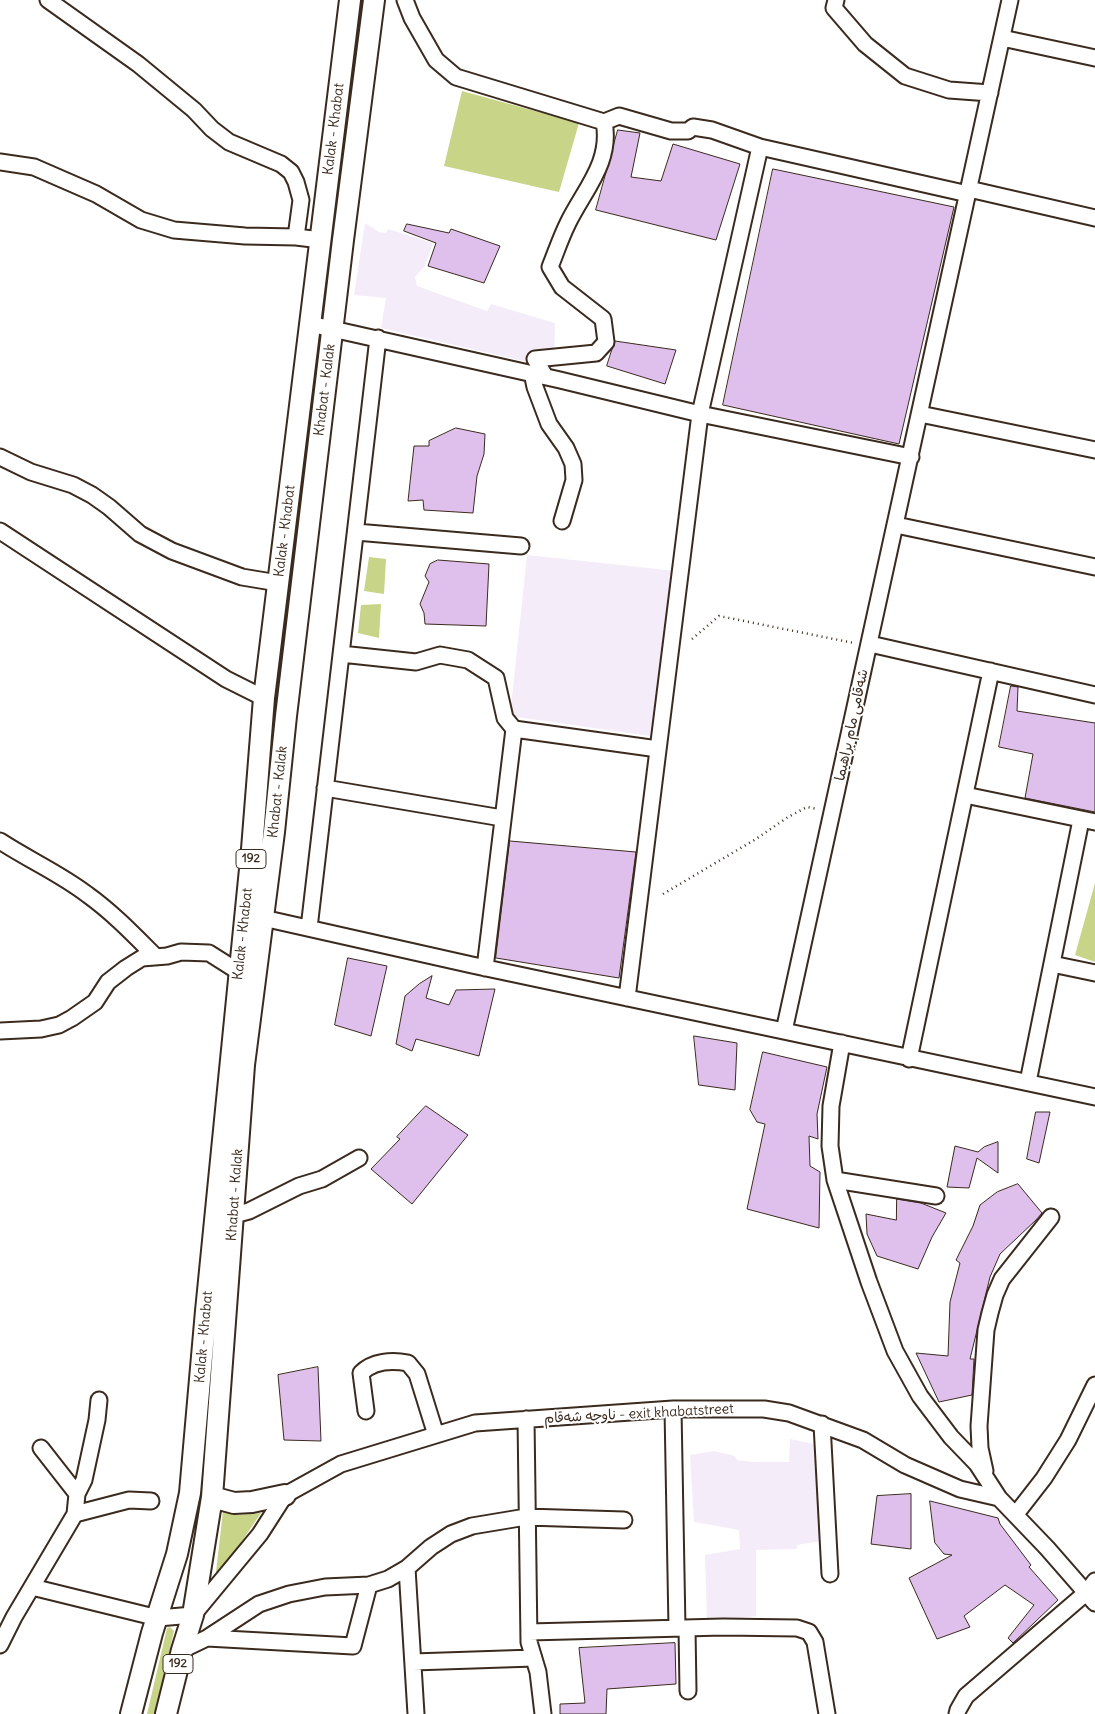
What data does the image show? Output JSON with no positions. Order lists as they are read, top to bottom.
{
  "streets": {
    "main road": ["Kalak - Khabat", "Khabat - Kalak", "192"],
    "street": ["شەقامی مام براهیما", "ناوچە شەقام - exit khabatstreet"]
  },
  "crossings": [
    ["Khabat - Kalak", "192"],
    ["Khabat - Kalak", "ناوچە شەقام - exit khabatstreet"],
    ["192", "ناوچە شەقام - exit khabatstreet"]
  ]
}
